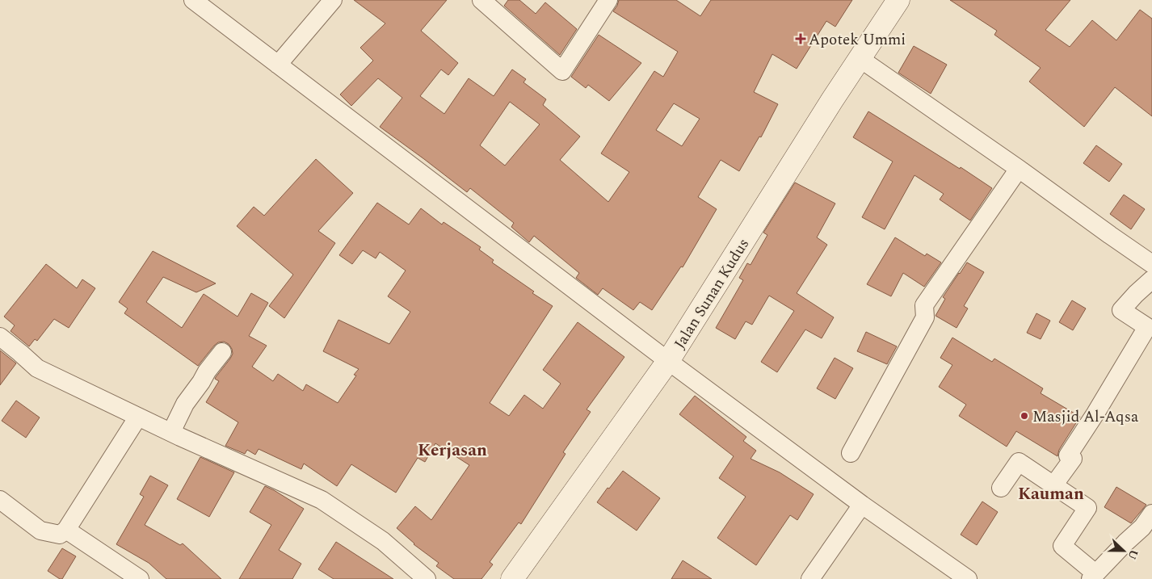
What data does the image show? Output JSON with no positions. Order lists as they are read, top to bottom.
{
  "streets": {
    "main road": ["Jalan Sunan Kudus"]
  },
  "districts": ["Kerjasan", "Kauman"],
  "places": {
    "health": ["Apotek Ummi"],
    "other": ["Masjid Al-Aqsa"]
  },
  "north": "right"
}
